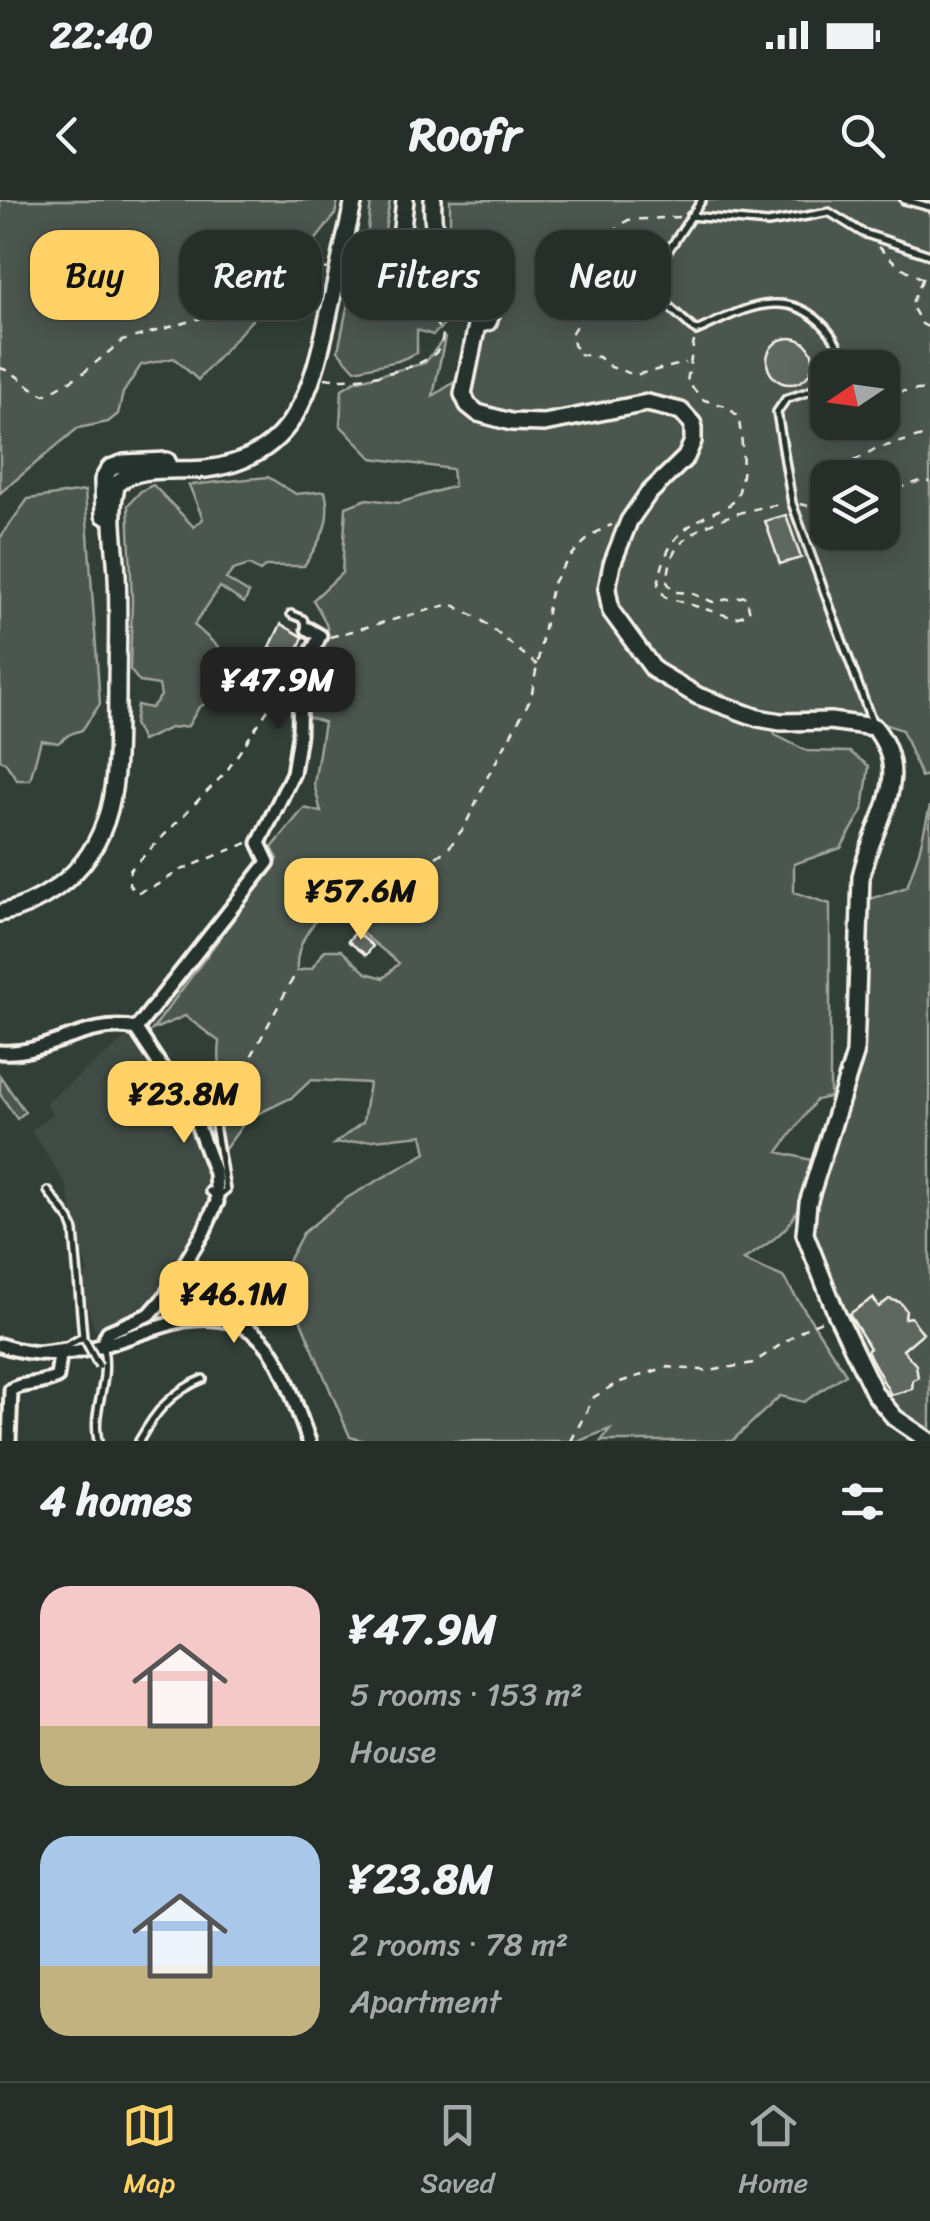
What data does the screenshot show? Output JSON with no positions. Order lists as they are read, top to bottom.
{
  "north": "left",
  "page": {
    "status": "22:40",
    "header": "Roofr",
    "chip": [
      "Buy",
      "Rent",
      "Filters",
      "New"
    ],
    "price": [
      "¥47.9M",
      "¥57.6M",
      "¥23.8M",
      "¥46.1M"
    ],
    "heading": "4 homes",
    "list": [
      {
        "name": "¥47.9M",
        "note": "5 rooms · 153 m² · House"
      },
      {
        "name": "¥23.8M",
        "note": "2 rooms · 78 m² · Apartment"
      }
    ],
    "tabs": ["Map", "Saved", "Home"]
  }
}
